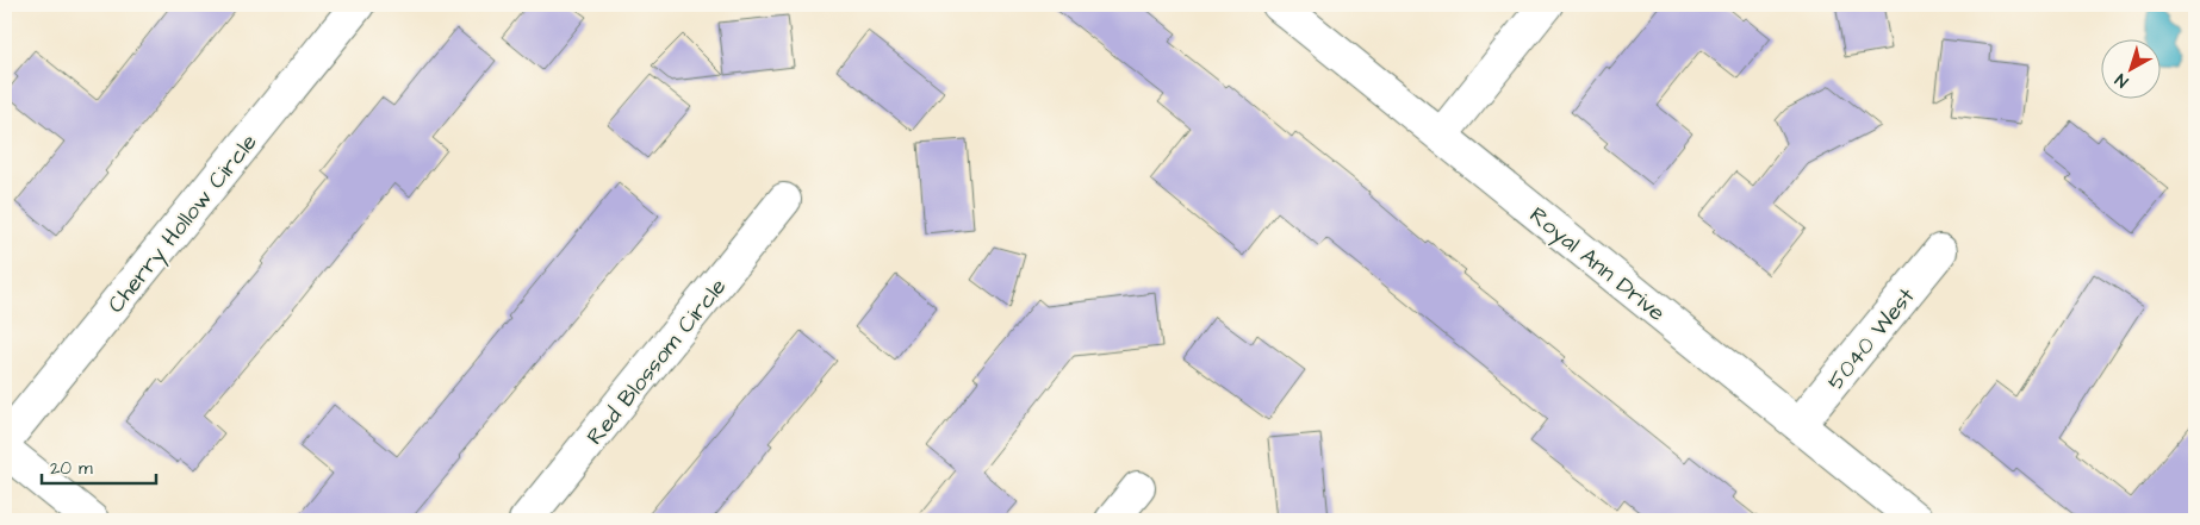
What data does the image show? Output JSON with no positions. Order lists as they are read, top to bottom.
{
  "streets": {
    "street": [
      "Cherry Hollow Circle",
      "Royal Ann Drive",
      "5040 West",
      "Red Blossom Circle"
    ]
  },
  "crossings": [
    ["Royal Ann Drive", "5040 West"]
  ],
  "scale_bar": "20 m",
  "north": "bottom left"
}
